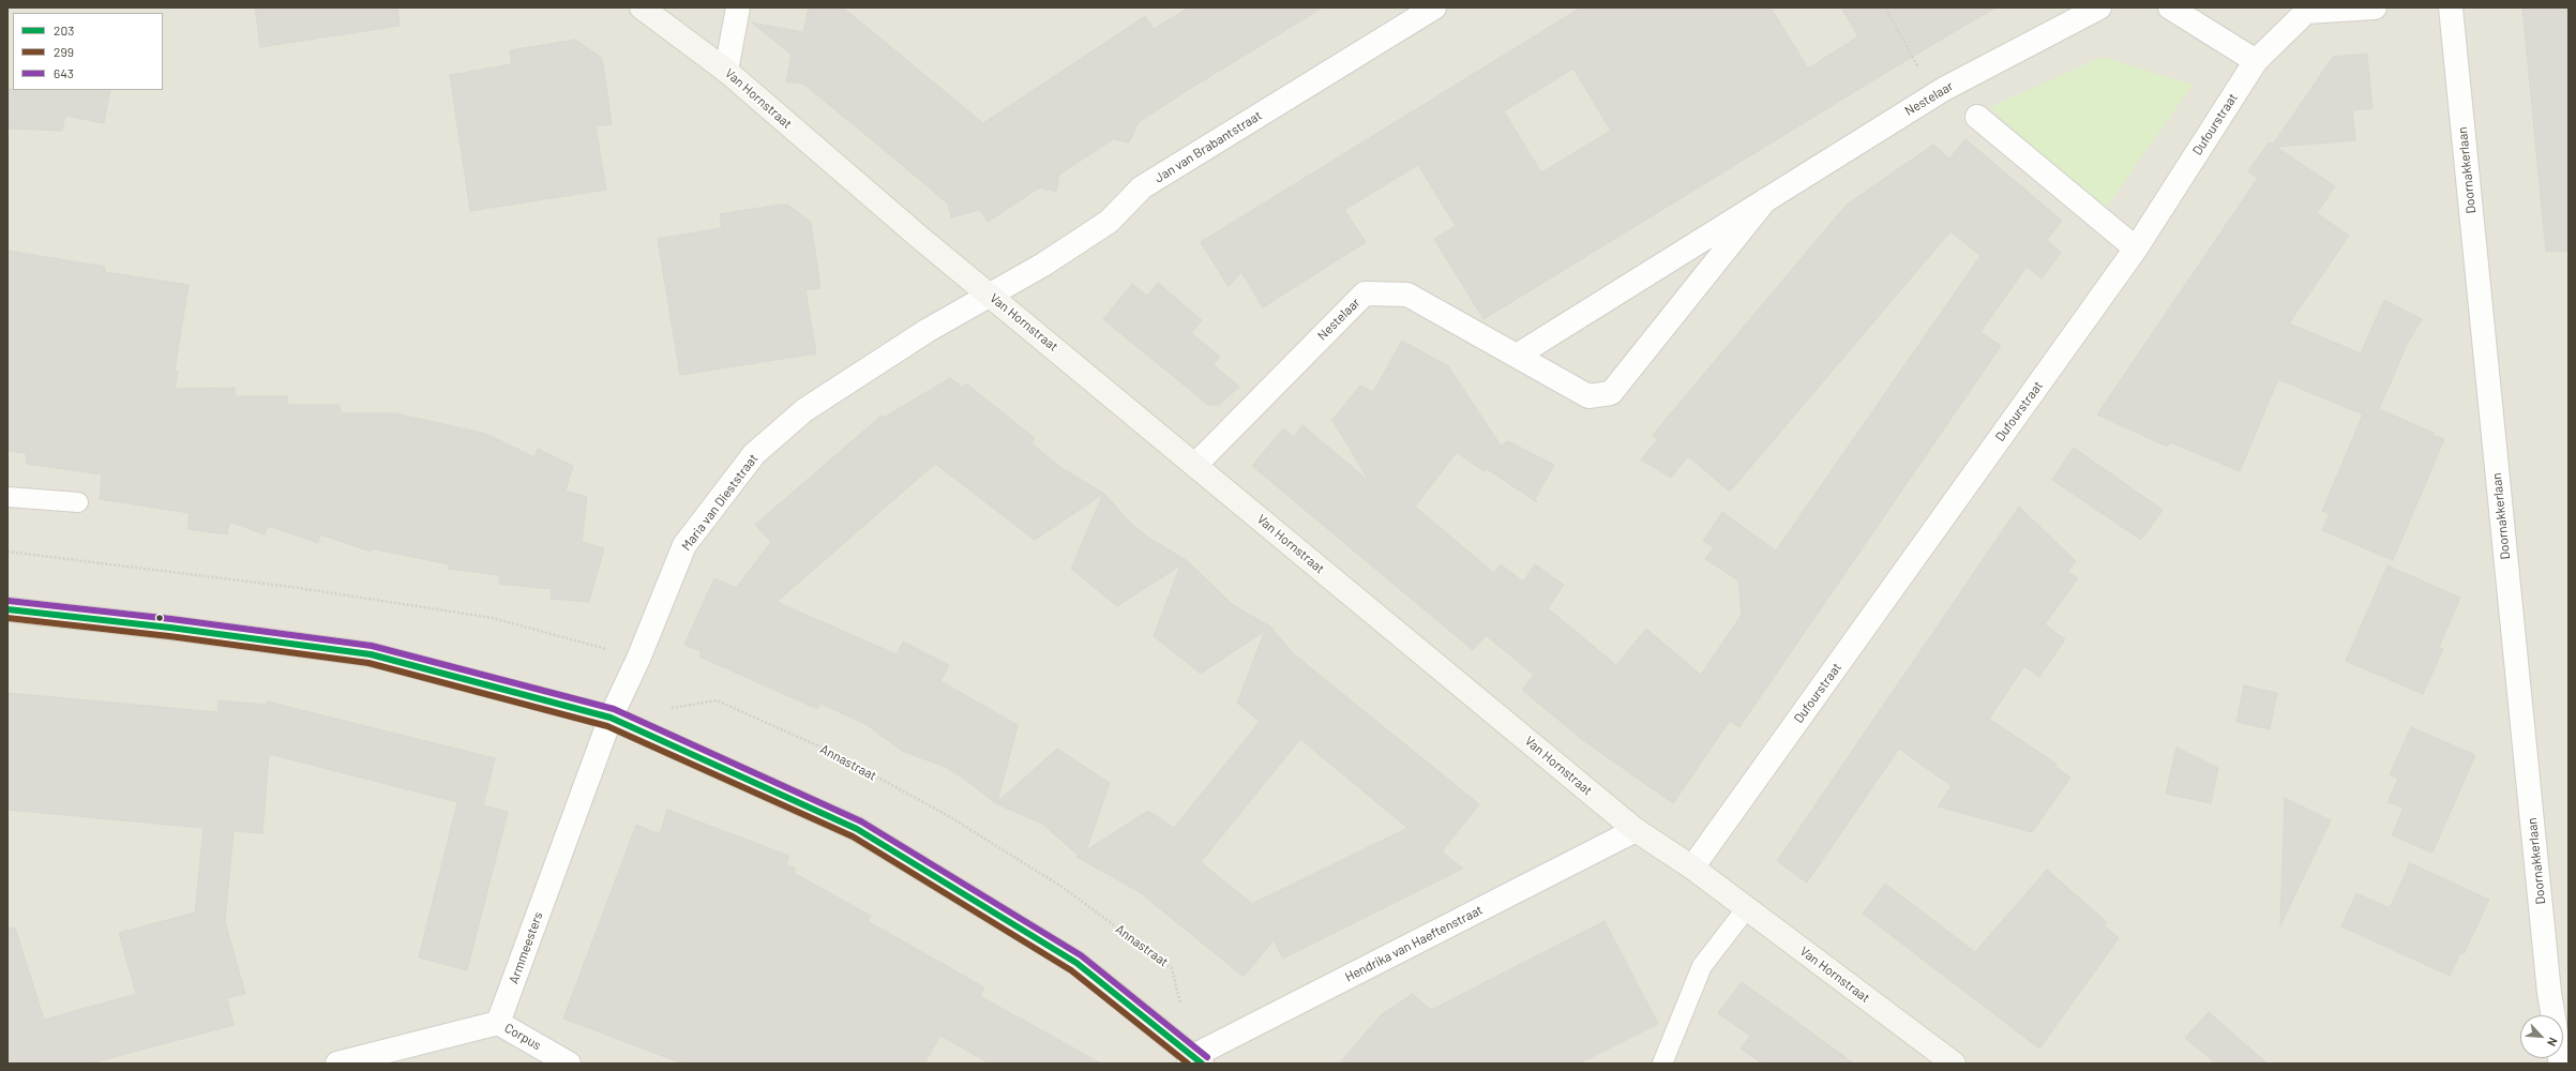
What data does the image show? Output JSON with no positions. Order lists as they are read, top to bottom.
{
  "streets": {
    "street": [
      "Van Hornstraat",
      "Nestelaar",
      "Dufourstraat",
      "Jan van Brabantstraat",
      "Doornakkerlaan",
      "Maria van Dieststraat",
      "Hendrika van Haeftenstraat",
      "Armmeesters",
      "Corpus"
    ],
    "path": ["Annastraat"]
  },
  "crossings": [
    ["Van Hornstraat", "Nestelaar"],
    ["Van Hornstraat", "Dufourstraat"],
    ["Van Hornstraat", "Jan van Brabantstraat"],
    ["Van Hornstraat", "Maria van Dieststraat"],
    ["Van Hornstraat", "Hendrika van Haeftenstraat"],
    ["Jan van Brabantstraat", "Maria van Dieststraat"],
    ["Maria van Dieststraat", "Armmeesters"],
    ["Armmeesters", "Corpus"]
  ],
  "lines": ["transit line 643", "transit line 203", "transit line 299"],
  "legend": ["203", "299", "643"],
  "north": "bottom right"
}
